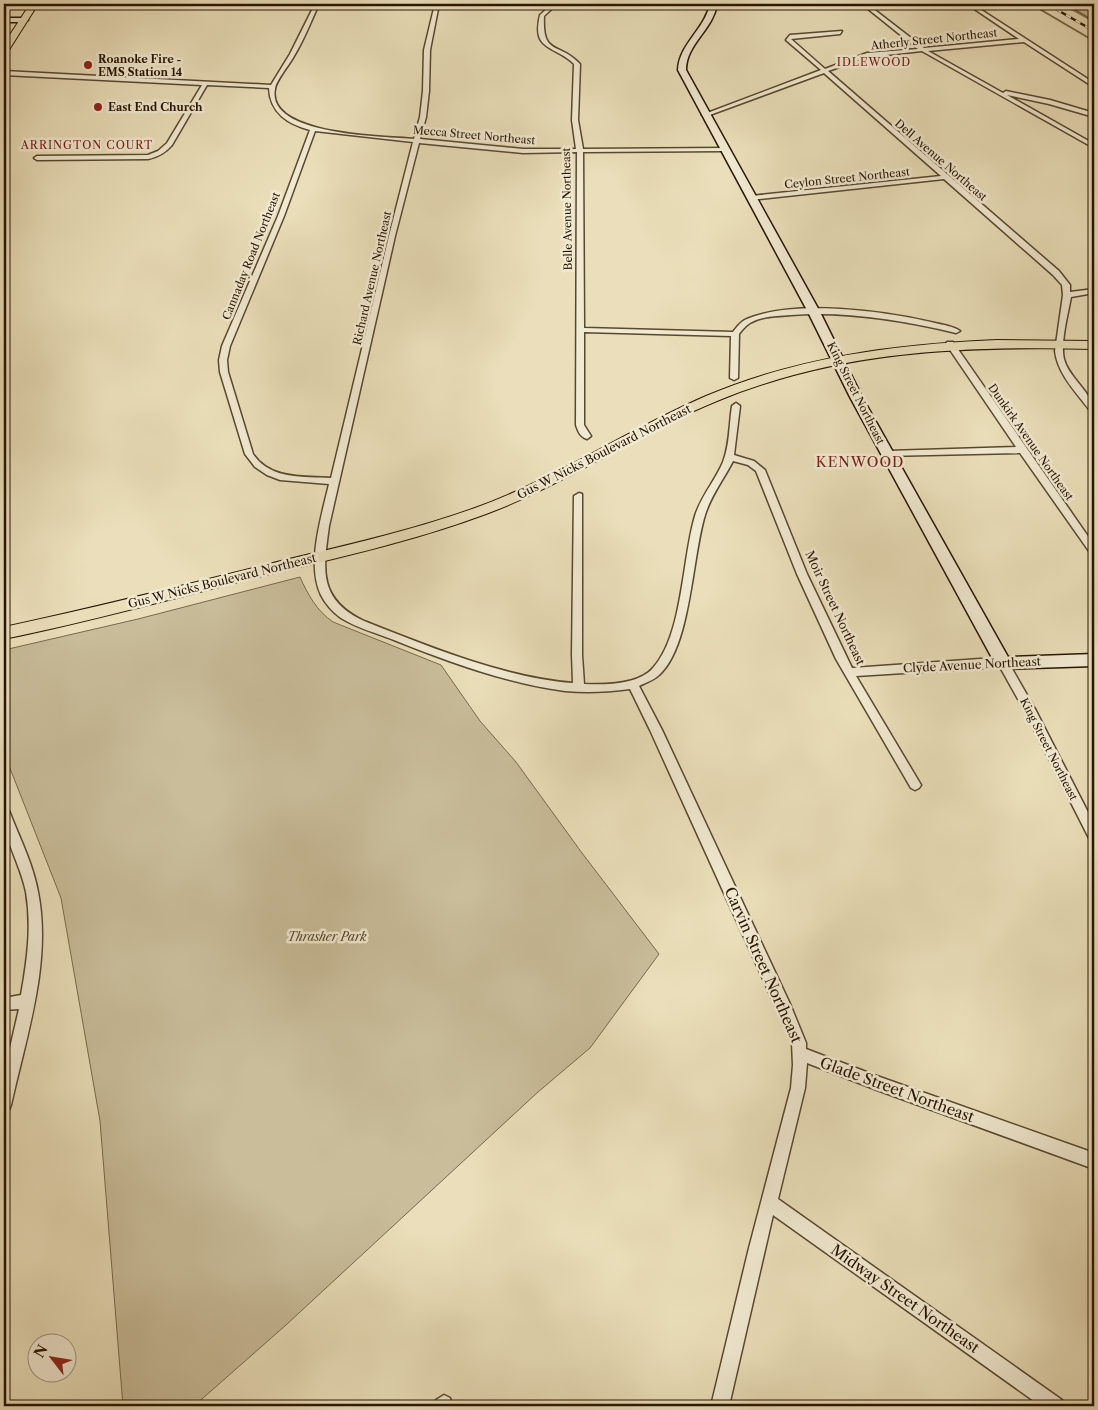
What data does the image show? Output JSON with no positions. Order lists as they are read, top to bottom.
{
  "streets": {
    "main road": ["Gus W Nicks Boulevard Northeast"],
    "street": [
      "Atherly Street Northeast",
      "Mecca Street Northeast",
      "Dell Avenue Northeast",
      "Ceylon Street Northeast",
      "Belle Avenue Northeast",
      "Cannaday Road Northeast",
      "Richard Avenue Northeast",
      "King Street Northeast",
      "Dunkirk Avenue Northeast",
      "Moir Street Northeast",
      "Clyde Avenue Northeast",
      "Carvin Street Northeast",
      "Glade Street Northeast",
      "Midway Street Northeast"
    ]
  },
  "crossings": [
    ["Atherly Street Northeast", "Dell Avenue Northeast"],
    ["Atherly Street Northeast", "King Street Northeast"],
    ["Mecca Street Northeast", "Belle Avenue Northeast"],
    ["Mecca Street Northeast", "Cannaday Road Northeast"],
    ["Mecca Street Northeast", "Richard Avenue Northeast"],
    ["Mecca Street Northeast", "King Street Northeast"],
    ["Dell Avenue Northeast", "Ceylon Street Northeast"],
    ["Ceylon Street Northeast", "King Street Northeast"],
    ["Cannaday Road Northeast", "Richard Avenue Northeast"],
    ["Richard Avenue Northeast", "Gus W Nicks Boulevard Northeast"],
    ["Richard Avenue Northeast", "Carvin Street Northeast"],
    ["King Street Northeast", "Gus W Nicks Boulevard Northeast"],
    ["King Street Northeast", "Clyde Avenue Northeast"],
    ["Dunkirk Avenue Northeast", "Gus W Nicks Boulevard Northeast"],
    ["Moir Street Northeast", "Clyde Avenue Northeast"],
    ["Carvin Street Northeast", "Glade Street Northeast"],
    ["Carvin Street Northeast", "Midway Street Northeast"]
  ],
  "districts": ["IDLEWOOD", "ARRINGTON COURT", "KENWOOD"],
  "parks": ["Thrasher Park"],
  "places": ["Roanoke Fire - EMS Station 14", "East End Church"],
  "north": "top left"
}
